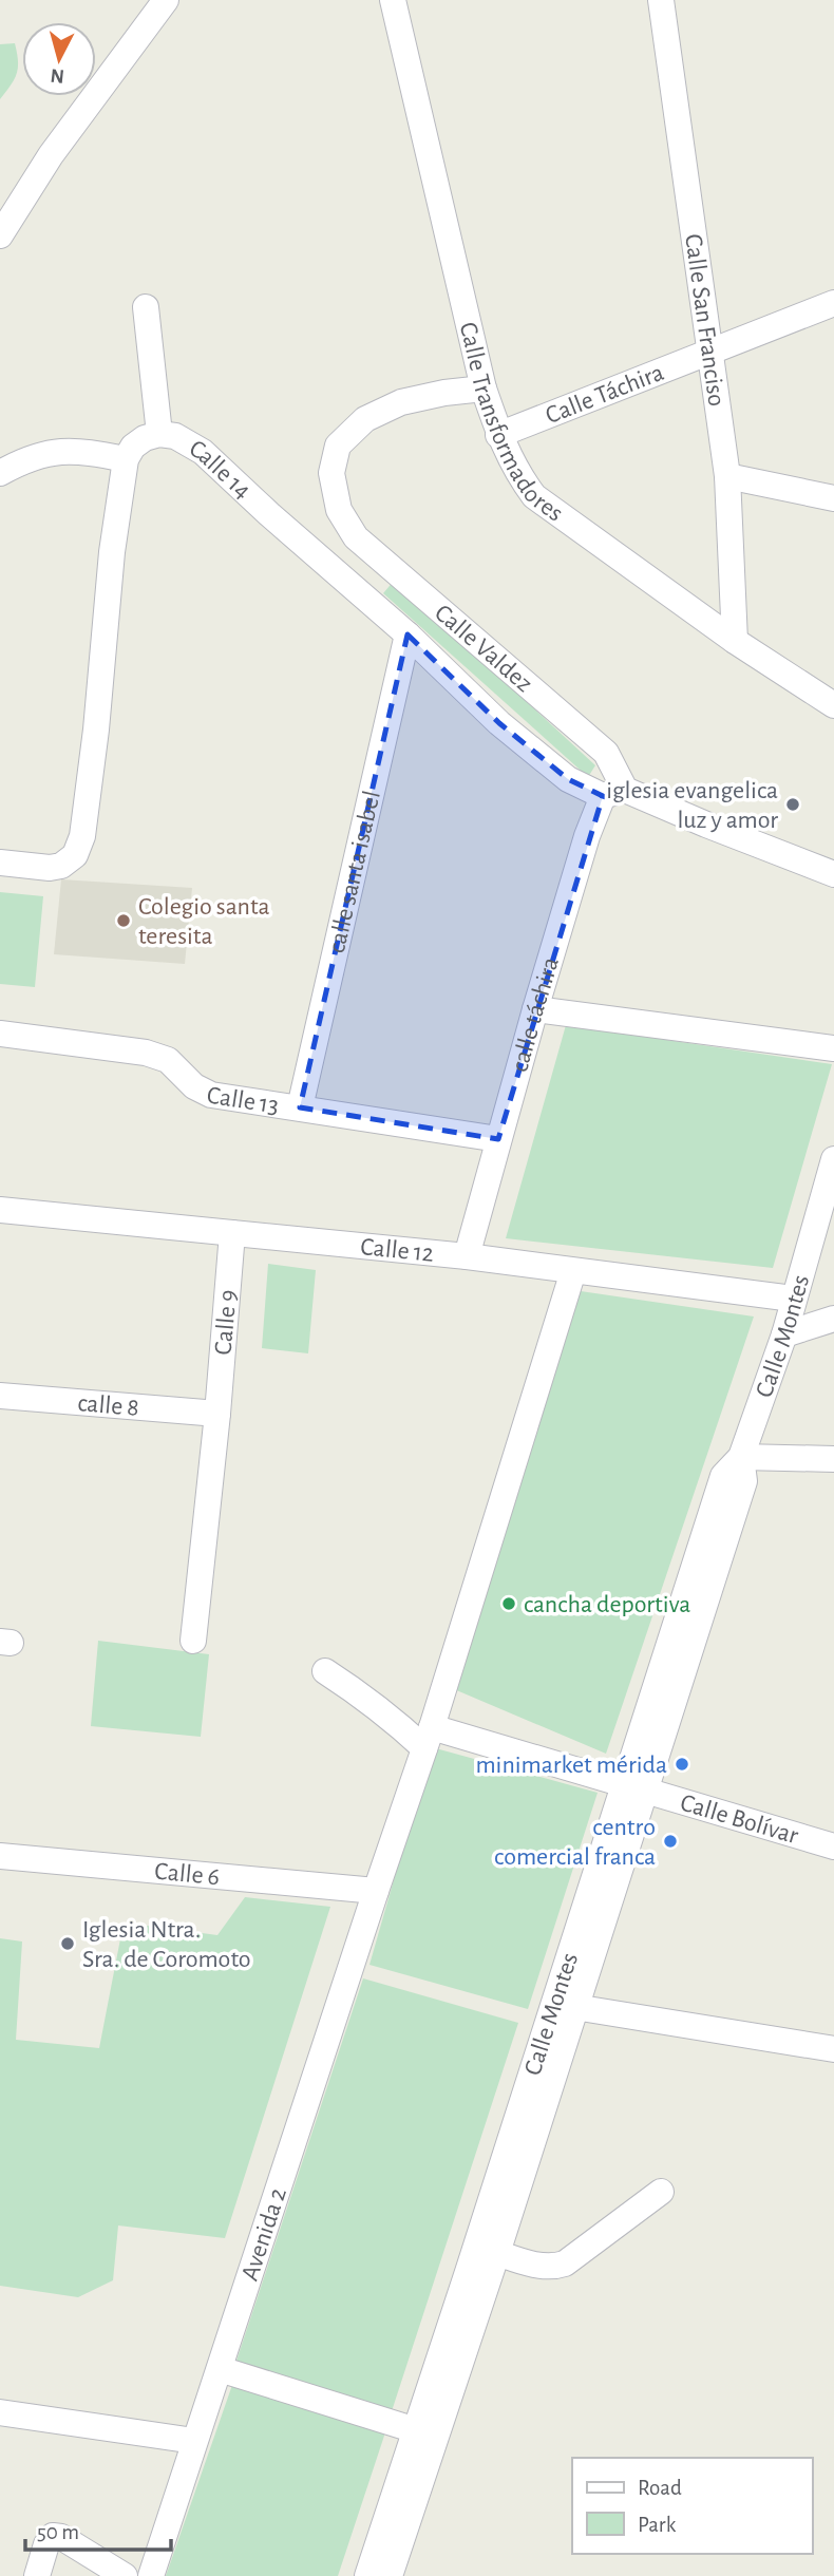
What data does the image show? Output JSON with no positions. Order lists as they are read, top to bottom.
{
  "streets": {
    "street": [
      "Calle San Franciso",
      "Calle Táchira",
      "Calle Transformadores",
      "Calle 14",
      "Calle Valdez",
      "calle santa isabel",
      "calle táchira",
      "Calle 13",
      "Calle 12",
      "Calle 9",
      "Calle Montes",
      "calle 8",
      "Calle Bolívar",
      "Calle 6",
      "Avenida 2"
    ]
  },
  "crossings": [
    ["Calle San Franciso", "Calle Táchira"],
    ["Calle San Franciso", "Calle Transformadores"],
    ["Calle Táchira", "Calle Transformadores"],
    ["Calle Transformadores", "Calle Valdez"],
    ["Calle 14", "Calle Valdez"],
    ["Calle 14", "calle santa isabel"],
    ["Calle 14", "calle táchira"],
    ["Calle Valdez", "calle táchira"],
    ["calle santa isabel", "Calle 13"],
    ["calle táchira", "Calle 13"],
    ["calle táchira", "Calle 12"],
    ["Calle 12", "Calle 9"],
    ["Calle 12", "Calle Montes"],
    ["Calle 12", "Avenida 2"],
    ["Calle 9", "calle 8"],
    ["Calle Montes", "Calle Bolívar"],
    ["Calle Bolívar", "Avenida 2"],
    ["Calle 6", "Avenida 2"]
  ],
  "places": [
    "iglesia evangelica luz y amor",
    "Colegio santa teresita",
    "cancha deportiva",
    "minimarket mérida",
    "centro comercial franca",
    "Iglesia Ntra. Sra. de Coromoto"
  ],
  "legend": ["Road", "Park"],
  "scale_bar": "50 m",
  "north": "bottom"
}
